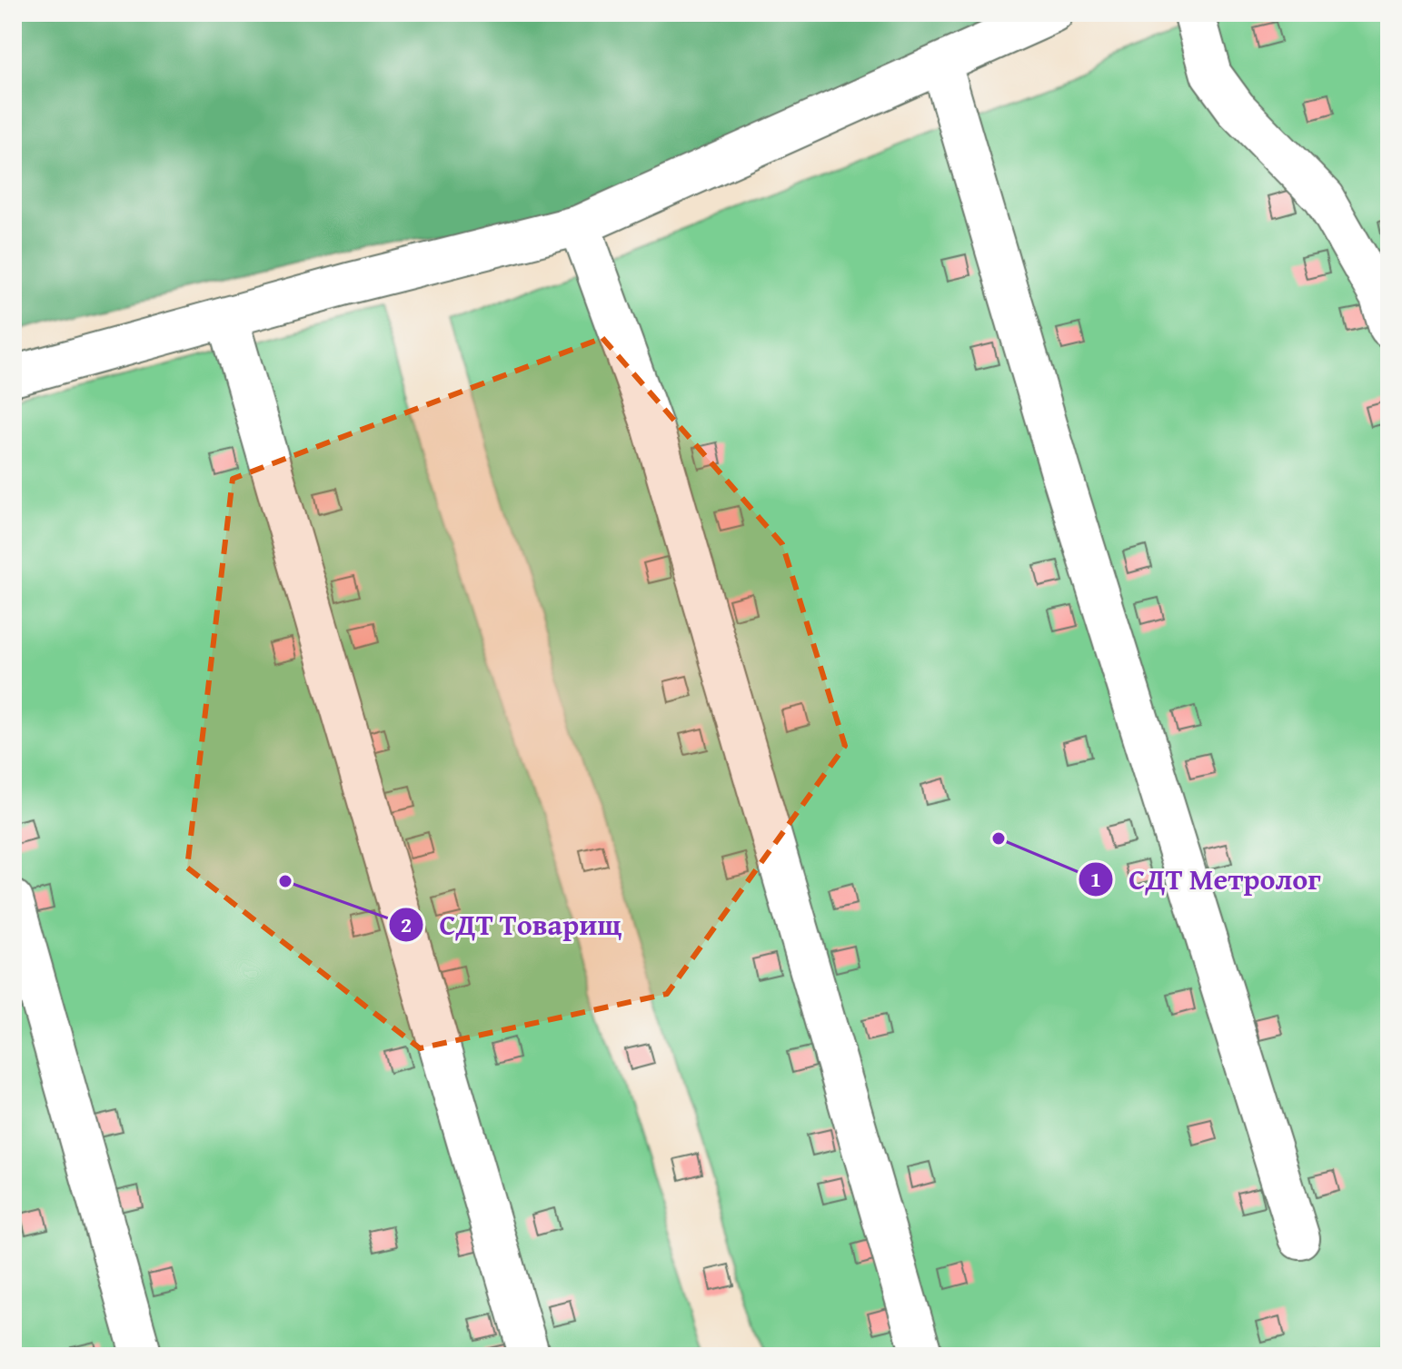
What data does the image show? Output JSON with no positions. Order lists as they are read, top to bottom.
{
  "places": ["СДТ Метролог", "СДТ Товарищ"]
}
